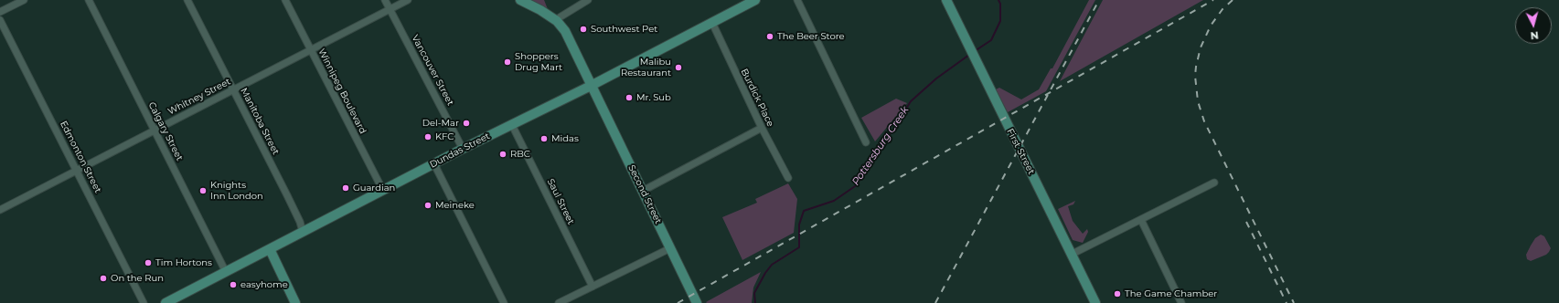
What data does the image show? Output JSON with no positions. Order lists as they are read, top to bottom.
{
  "streets": {
    "street": [
      "Vancouver Street",
      "Winnipeg Boulevard",
      "Whitney Street",
      "Burdick Place",
      "Manitoba Street",
      "Calgary Street",
      "Dundas Street",
      "First Street",
      "Edmonton Street",
      "Second Street",
      "Saul Street"
    ]
  },
  "crossings": [
    ["Vancouver Street", "Whitney Street"],
    ["Vancouver Street", "Dundas Street"],
    ["Winnipeg Boulevard", "Whitney Street"],
    ["Winnipeg Boulevard", "Dundas Street"],
    ["Whitney Street", "Manitoba Street"],
    ["Whitney Street", "Calgary Street"],
    ["Whitney Street", "Edmonton Street"],
    ["Burdick Place", "Dundas Street"],
    ["Manitoba Street", "Dundas Street"],
    ["Calgary Street", "Dundas Street"],
    ["Dundas Street", "Second Street"],
    ["Dundas Street", "Saul Street"]
  ],
  "water": ["Pottersburg Creek"],
  "places": [
    "Southwest Pet",
    "The Beer Store",
    "Shoppers Drug Mart",
    "Malibu Restaurant",
    "Mr. Sub",
    "Del-Mar",
    "KFC",
    "Midas",
    "RBC",
    "Guardian",
    "Knights Inn London",
    "Meineke",
    "Tim Hortons",
    "On the Run",
    "easyhome",
    "The Game Chamber"
  ],
  "north": "bottom"
}
